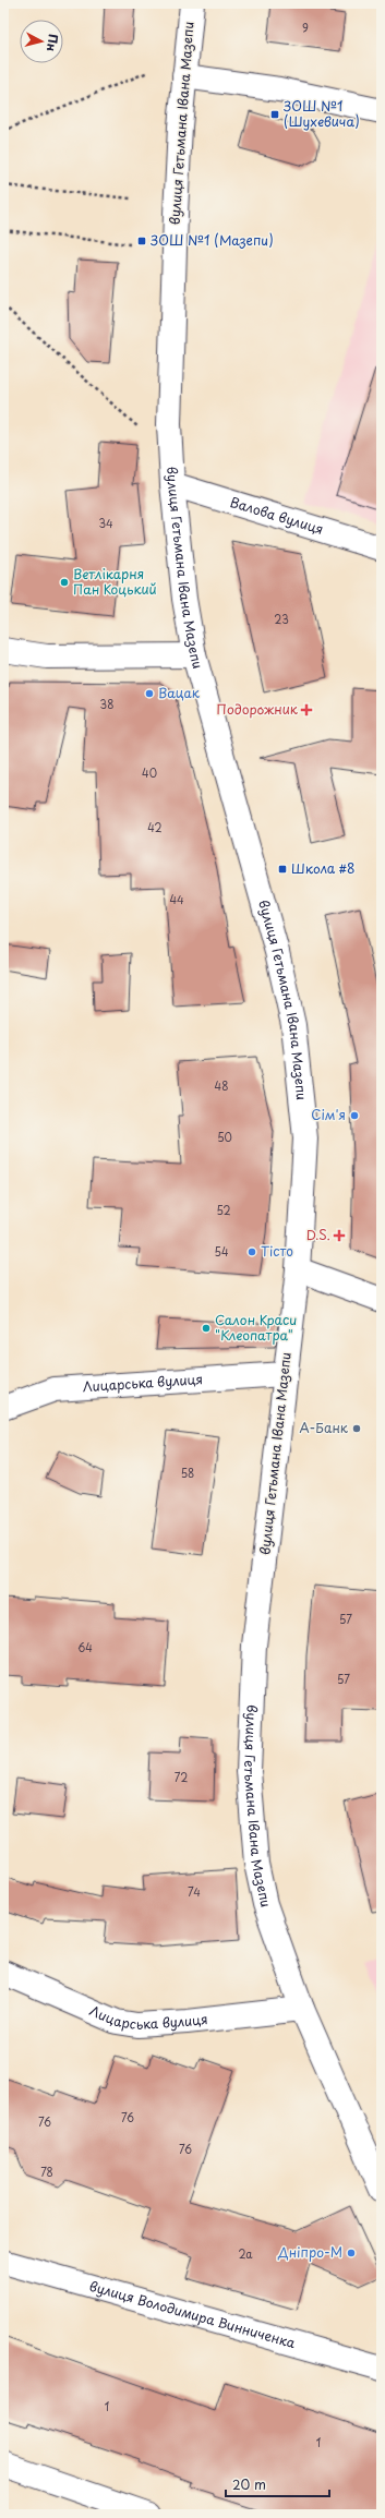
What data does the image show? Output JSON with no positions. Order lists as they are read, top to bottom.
{
  "streets": {
    "main road": [
      "вулиця Гетьмана Івана Мазепи",
      "Валова вулиця",
      "Лицарська вулиця",
      "вулиця Володимира Винниченка"
    ]
  },
  "crossings": [
    ["вулиця Гетьмана Івана Мазепи", "Валова вулиця"],
    ["вулиця Гетьмана Івана Мазепи", "Лицарська вулиця"]
  ],
  "places": {
    "transit": ["ЗОШ №1 (Шухевича)", "ЗОШ №1 (Мазепи)", "Школа #8"],
    "other": [
      "Ветлікарня Пан Коцький",
      "Вацак",
      "Сім'я",
      "Тісто",
      "Салон Краси \"Клеопатра\"",
      "А-Банк",
      "Дніпро-М"
    ],
    "health": ["Подорожник", "D.S."]
  },
  "house_numbers": [
    "9",
    "34",
    "23",
    "38",
    "40",
    "42",
    "44",
    "48",
    "50",
    "52",
    "54",
    "58",
    "57",
    "64",
    "57",
    "72",
    "74",
    "76",
    "76",
    "76",
    "78",
    "2а",
    "1",
    "1"
  ],
  "scale_bar": "20 m",
  "north": "right"
}
